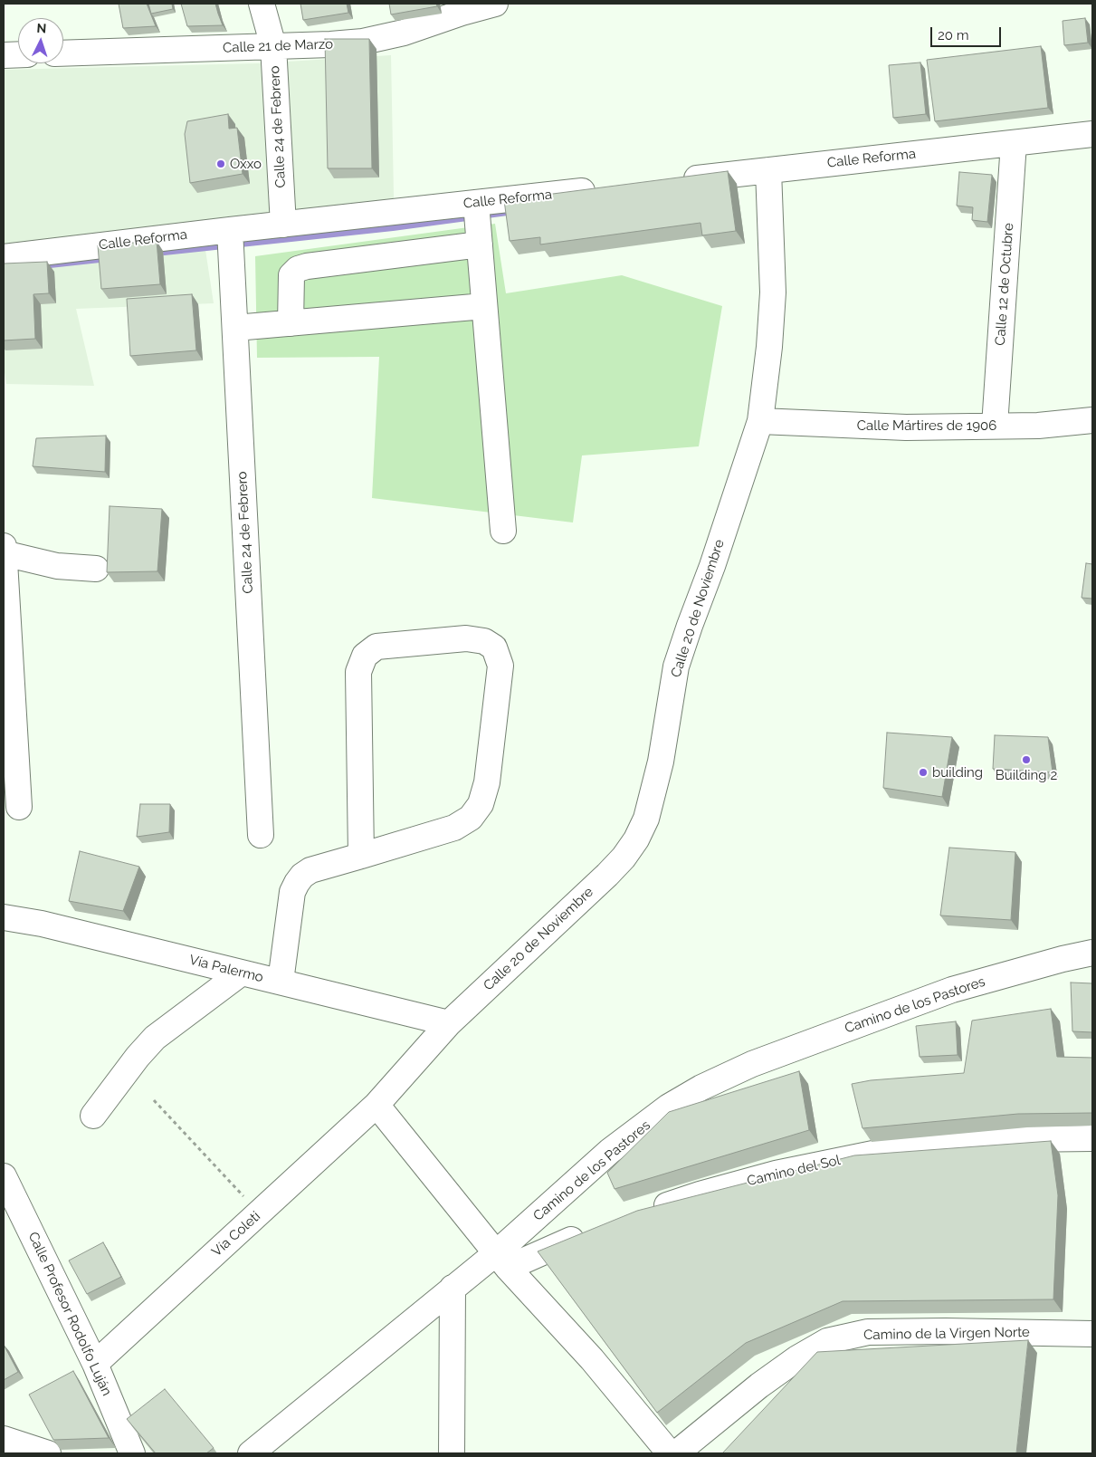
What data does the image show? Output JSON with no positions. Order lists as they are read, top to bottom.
{
  "streets": {
    "street": [
      "Calle 21 de Marzo",
      "Calle 24 de Febrero",
      "Calle Reforma",
      "Calle 12 de Octubre",
      "Calle Mártires de 1906",
      "Calle 20 de Noviembre",
      "Vía Palermo",
      "Camino de los Pastores",
      "Camino del Sol",
      "Vía Coleti",
      "Calle Profesor Rodolfo Luján",
      "Camino de la Virgen Norte"
    ]
  },
  "crossings": [
    ["Calle 21 de Marzo", "Calle 24 de Febrero"],
    ["Calle 24 de Febrero", "Calle Reforma"],
    ["Calle Reforma", "Calle 12 de Octubre"],
    ["Calle Reforma", "Calle 20 de Noviembre"],
    ["Calle 12 de Octubre", "Calle Mártires de 1906"],
    ["Calle Mártires de 1906", "Calle 20 de Noviembre"],
    ["Calle 20 de Noviembre", "Vía Palermo"],
    ["Calle 20 de Noviembre", "Vía Coleti"],
    ["Vía Coleti", "Calle Profesor Rodolfo Luján"]
  ],
  "places": ["Oxxo", "Building 2", "building"],
  "scale_bar": "20 m",
  "north": "top"
}
